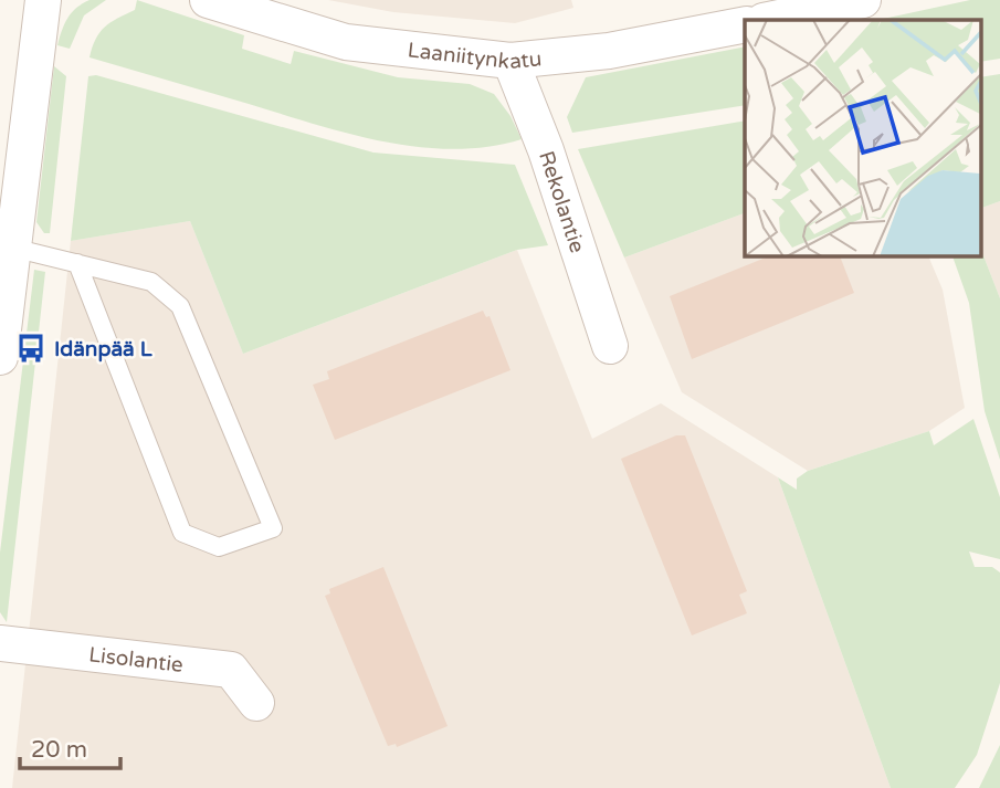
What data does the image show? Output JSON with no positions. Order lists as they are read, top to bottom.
{
  "streets": {
    "street": ["Laaniitynkatu", "Rekolantie", "Lisolantie"]
  },
  "crossings": [
    ["Laaniitynkatu", "Rekolantie"]
  ],
  "places": {
    "bus stop": ["Idänpää L"]
  },
  "scale_bar": "20 m"
}
